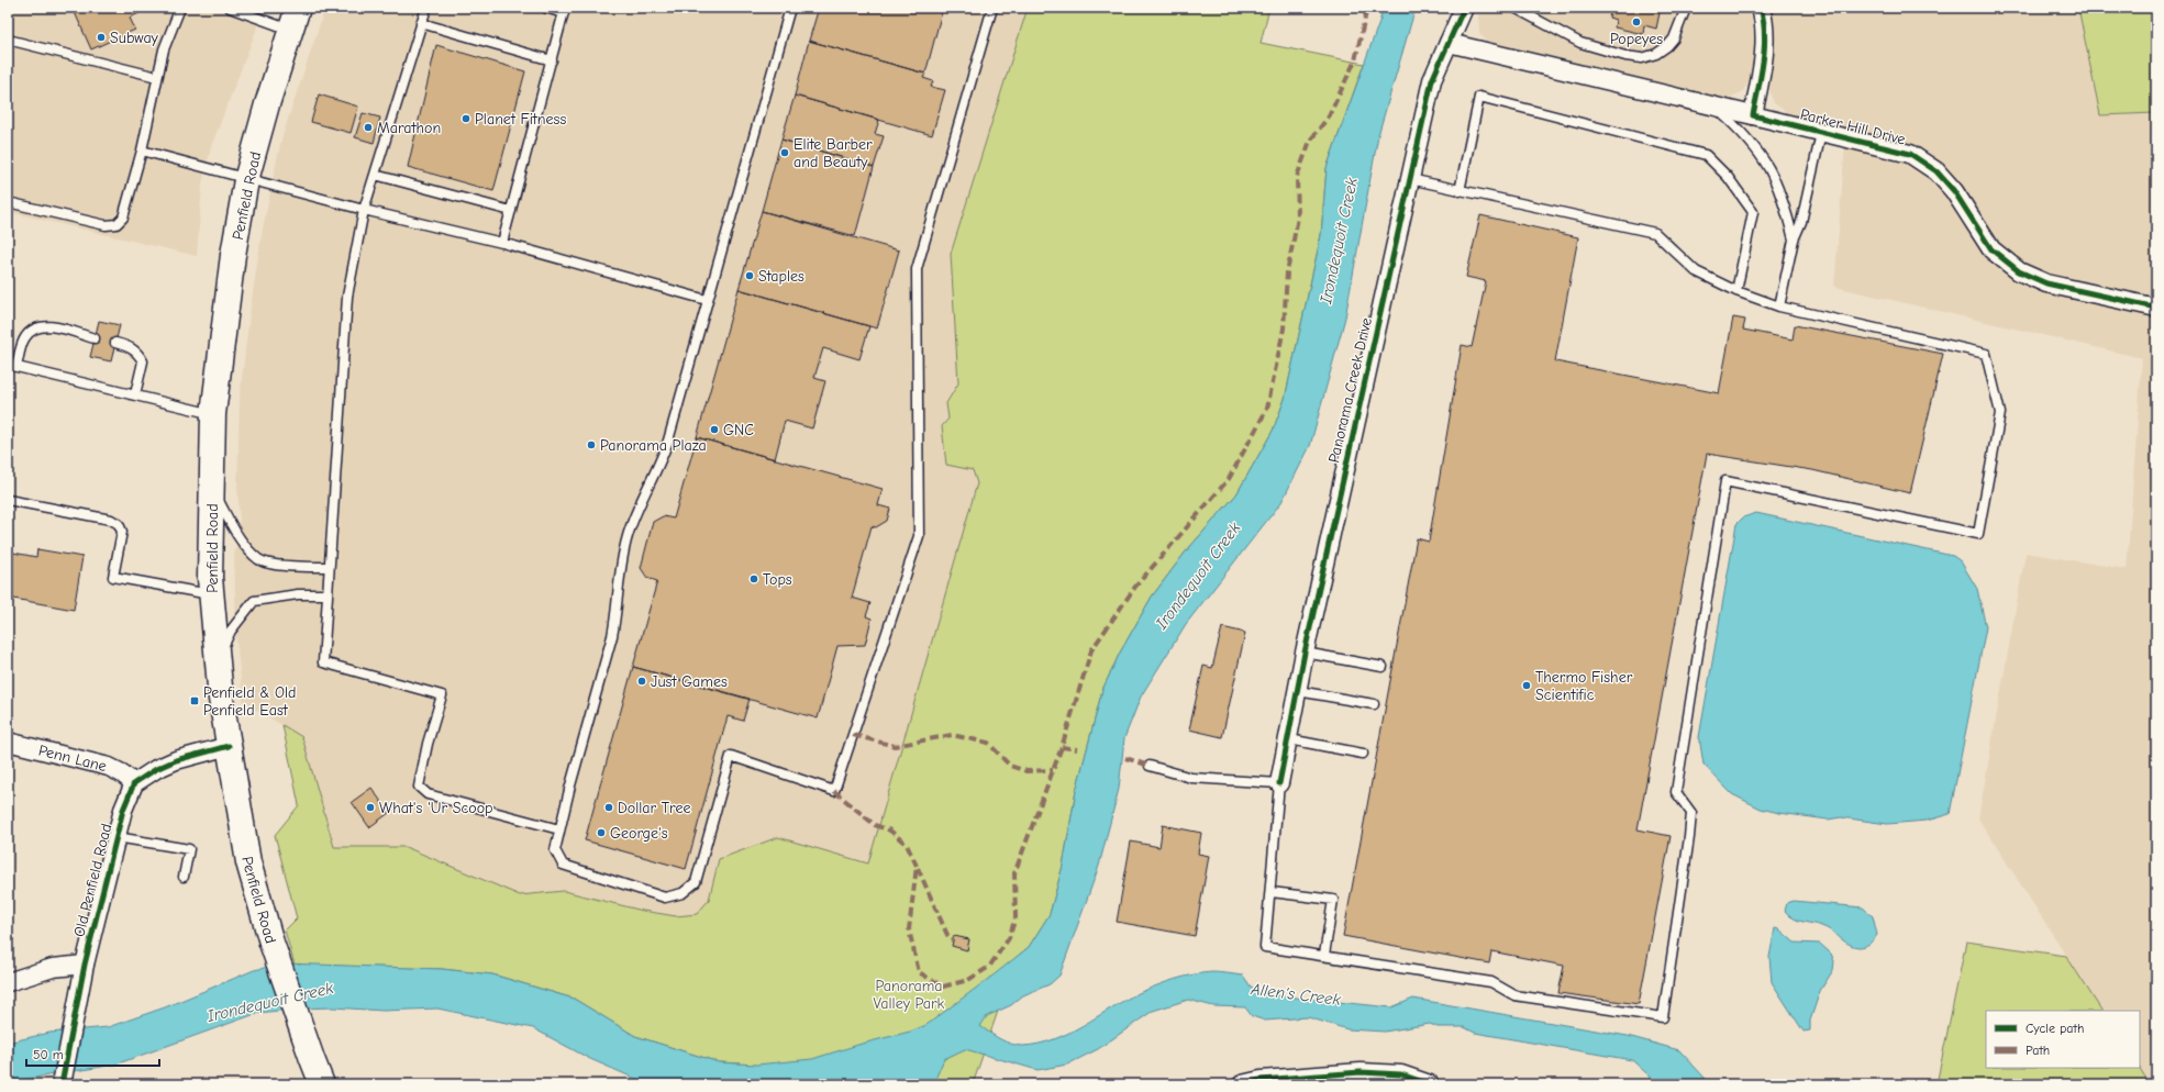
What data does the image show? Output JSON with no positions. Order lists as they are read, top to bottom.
{
  "streets": {
    "main road": ["Penfield Road"],
    "street": [
      "Parker Hill Drive",
      "Panorama Creek Drive",
      "Penn Lane",
      "Old Penfield Road"
    ]
  },
  "crossings": [
    ["Parker Hill Drive", "Panorama Creek Drive"],
    ["Penn Lane", "Old Penfield Road"]
  ],
  "water": ["Irondequoit Creek", "Allen's Creek"],
  "parks": ["Panorama Valley Park"],
  "places": {
    "other": [
      "Popeyes",
      "Subway",
      "Planet Fitness",
      "Marathon",
      "Elite Barber and Beauty",
      "Staples",
      "GNC",
      "Panorama Plaza",
      "Tops",
      "Just Games",
      "Thermo Fisher Scientific",
      "What's 'Ur Scoop",
      "Dollar Tree",
      "George's"
    ],
    "transit": ["Penfield & Old Penfield East"]
  },
  "legend": ["Cycle path", "Path"],
  "scale_bar": "50 m"
}
